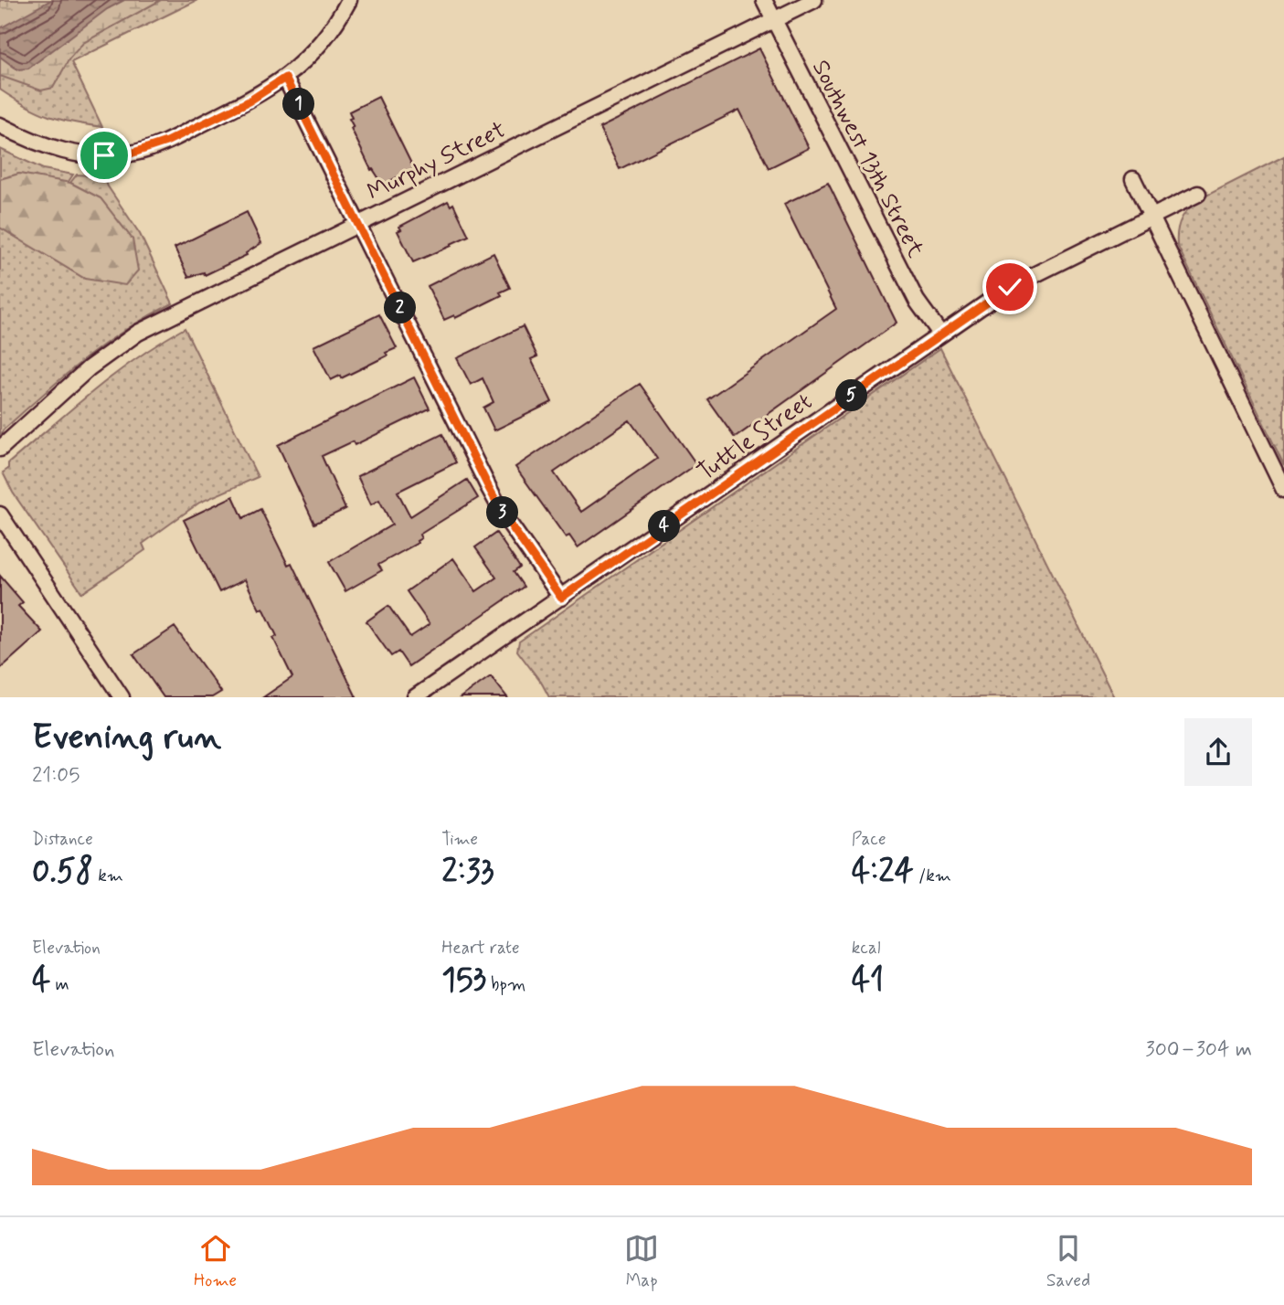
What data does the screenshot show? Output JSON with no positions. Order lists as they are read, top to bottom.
{
  "streets": {
    "street": ["Southwest 13th Street", "Murphy Street", "Tuttle Street"]
  },
  "crossings": [
    ["Southwest 13th Street", "Murphy Street"],
    ["Southwest 13th Street", "Tuttle Street"]
  ],
  "page": {
    "pins": [
      "1",
      "2",
      "5",
      "3",
      "4"
    ],
    "heading": ["Evening run", "21:05"],
    "stats": [
      ["Distance", "0.58 km"],
      ["Time", "2:33"],
      ["Pace", "4:24 /km"],
      ["Elevation", "4 m"],
      ["Heart rate", "153 bpm"],
      ["kcal", "41"]
    ],
    "chart": ["Elevation", "300–304 m"],
    "tabs": ["Home", "Map", "Saved"]
  }
}
